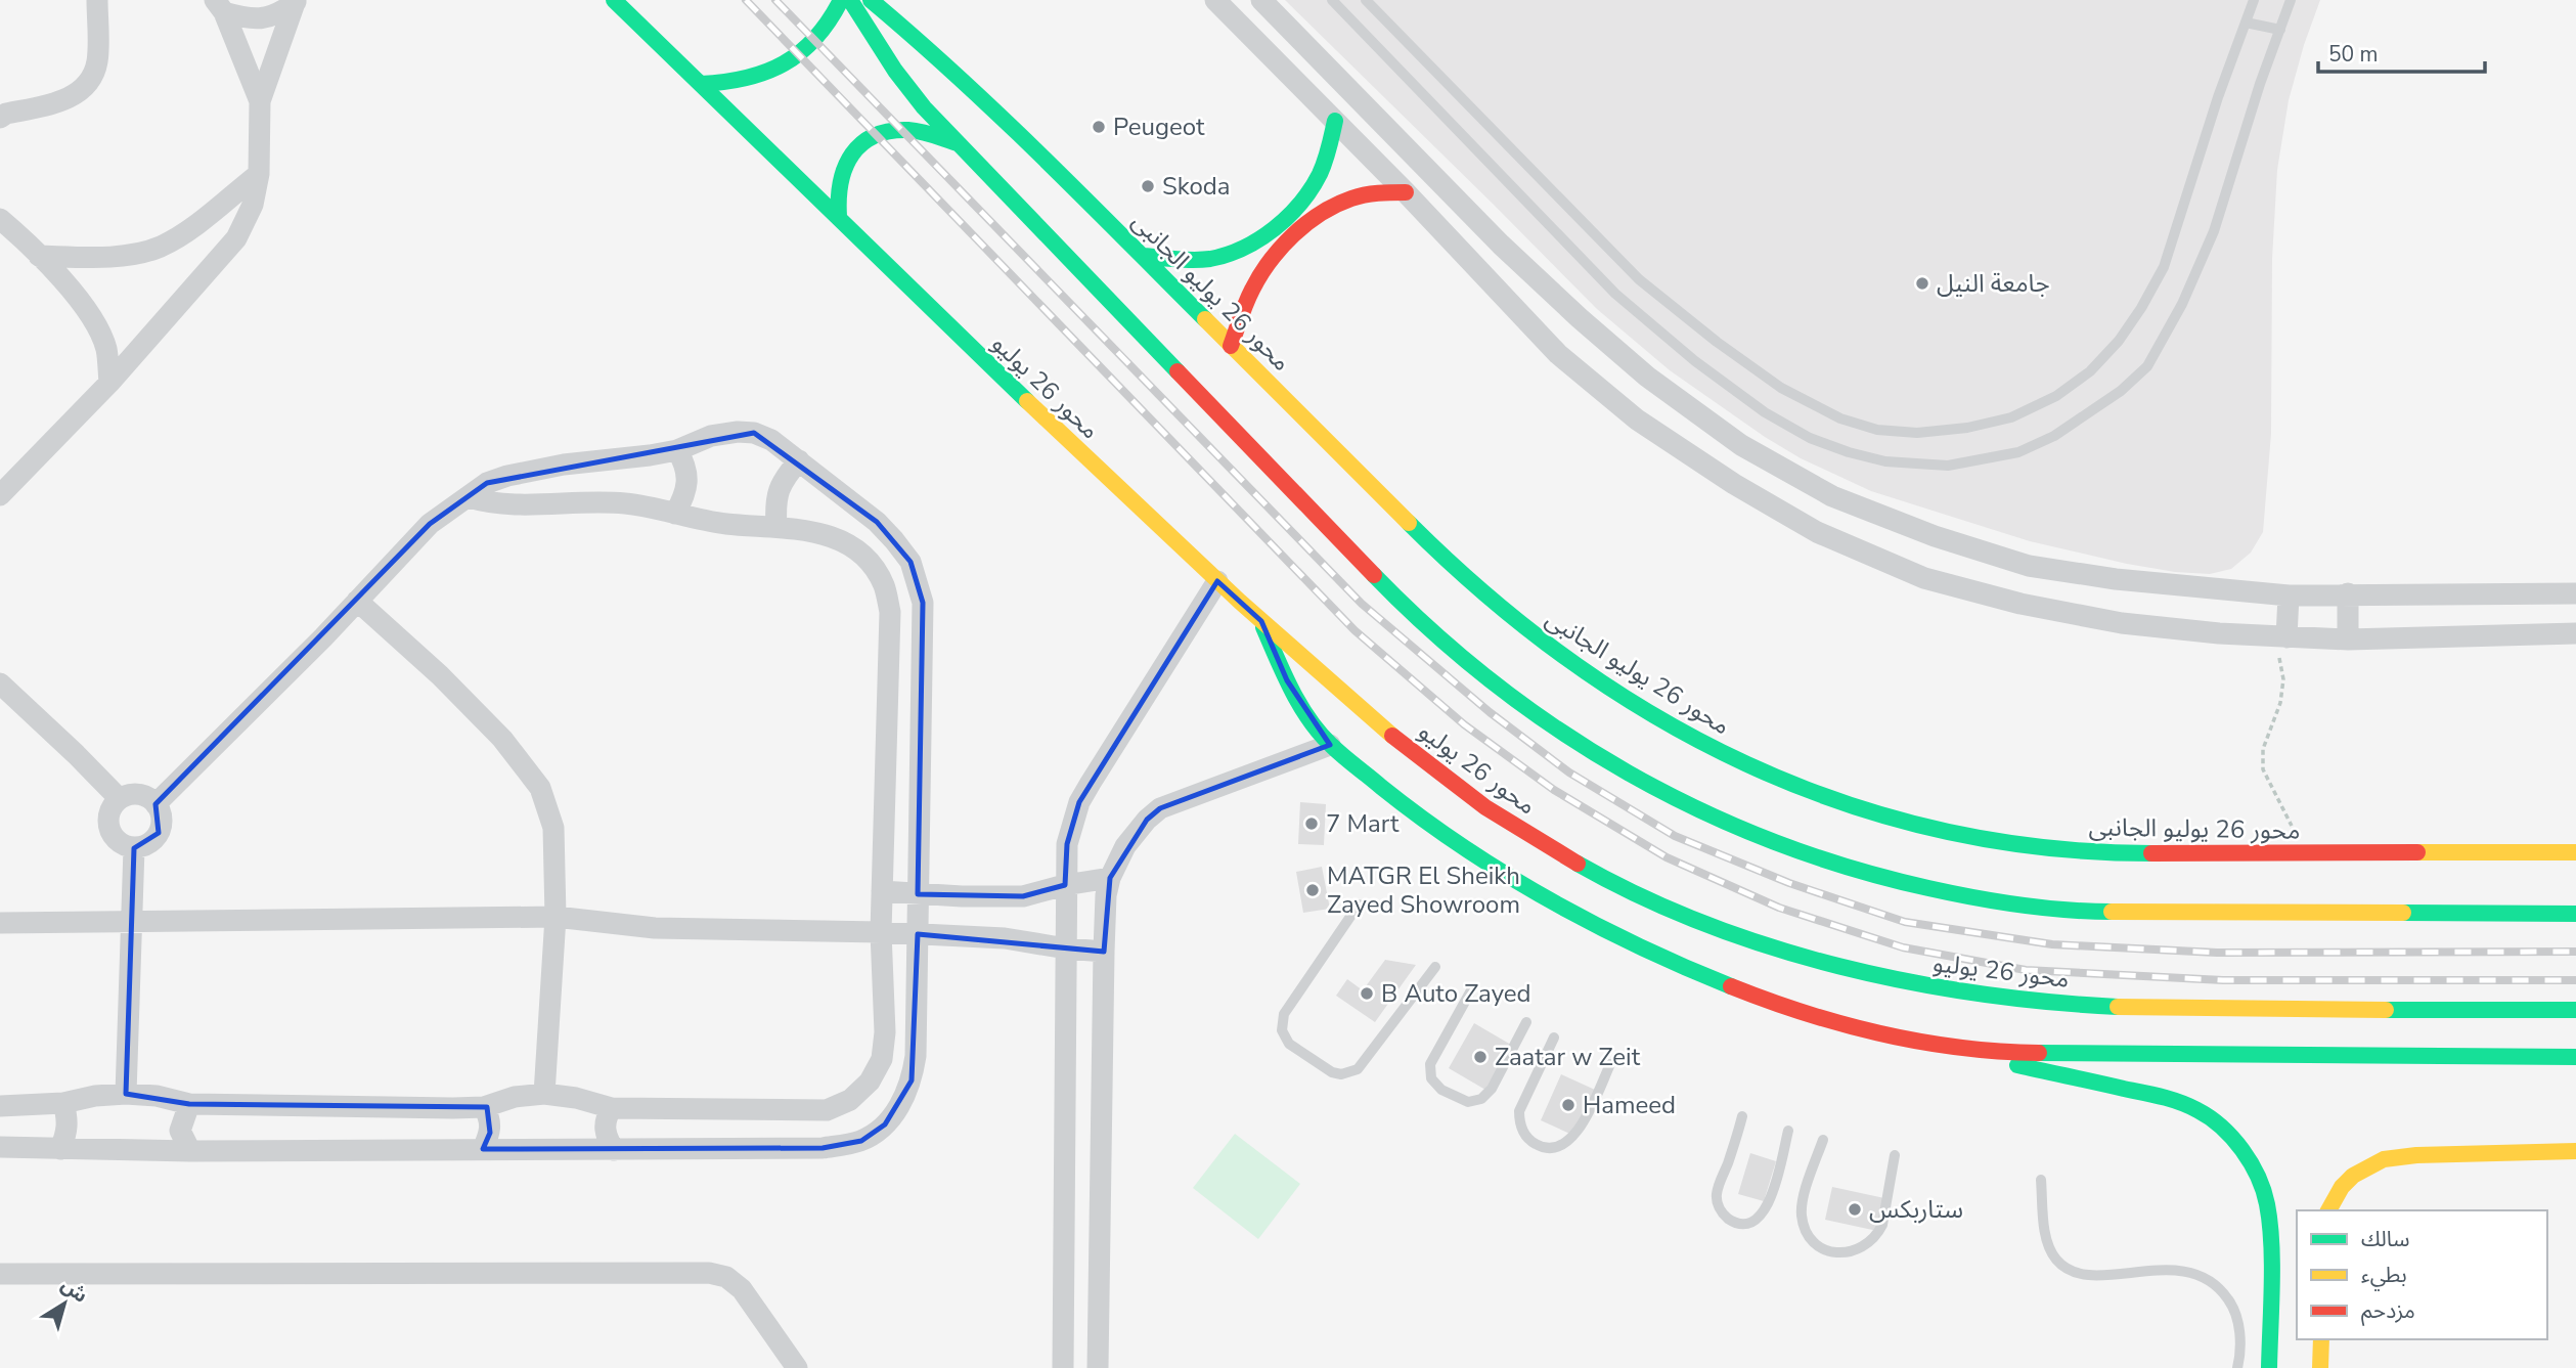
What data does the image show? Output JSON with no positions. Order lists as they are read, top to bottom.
{
  "streets": {
    "main road": ["محور 26 يوليو الجانبى", "محور 26 يوليو"]
  },
  "places": [
    "Peugeot",
    "Skoda",
    "جامعة النيل",
    "7 Mart",
    "MATGR El Sheikh Zayed Showroom",
    "B Auto Zayed",
    "Zaatar w Zeit",
    "Hameed",
    "ستاربكس"
  ],
  "legend": ["سالك", "بطيء", "مزدحم"],
  "scale_bar": "50 m",
  "north": "top right"
}
